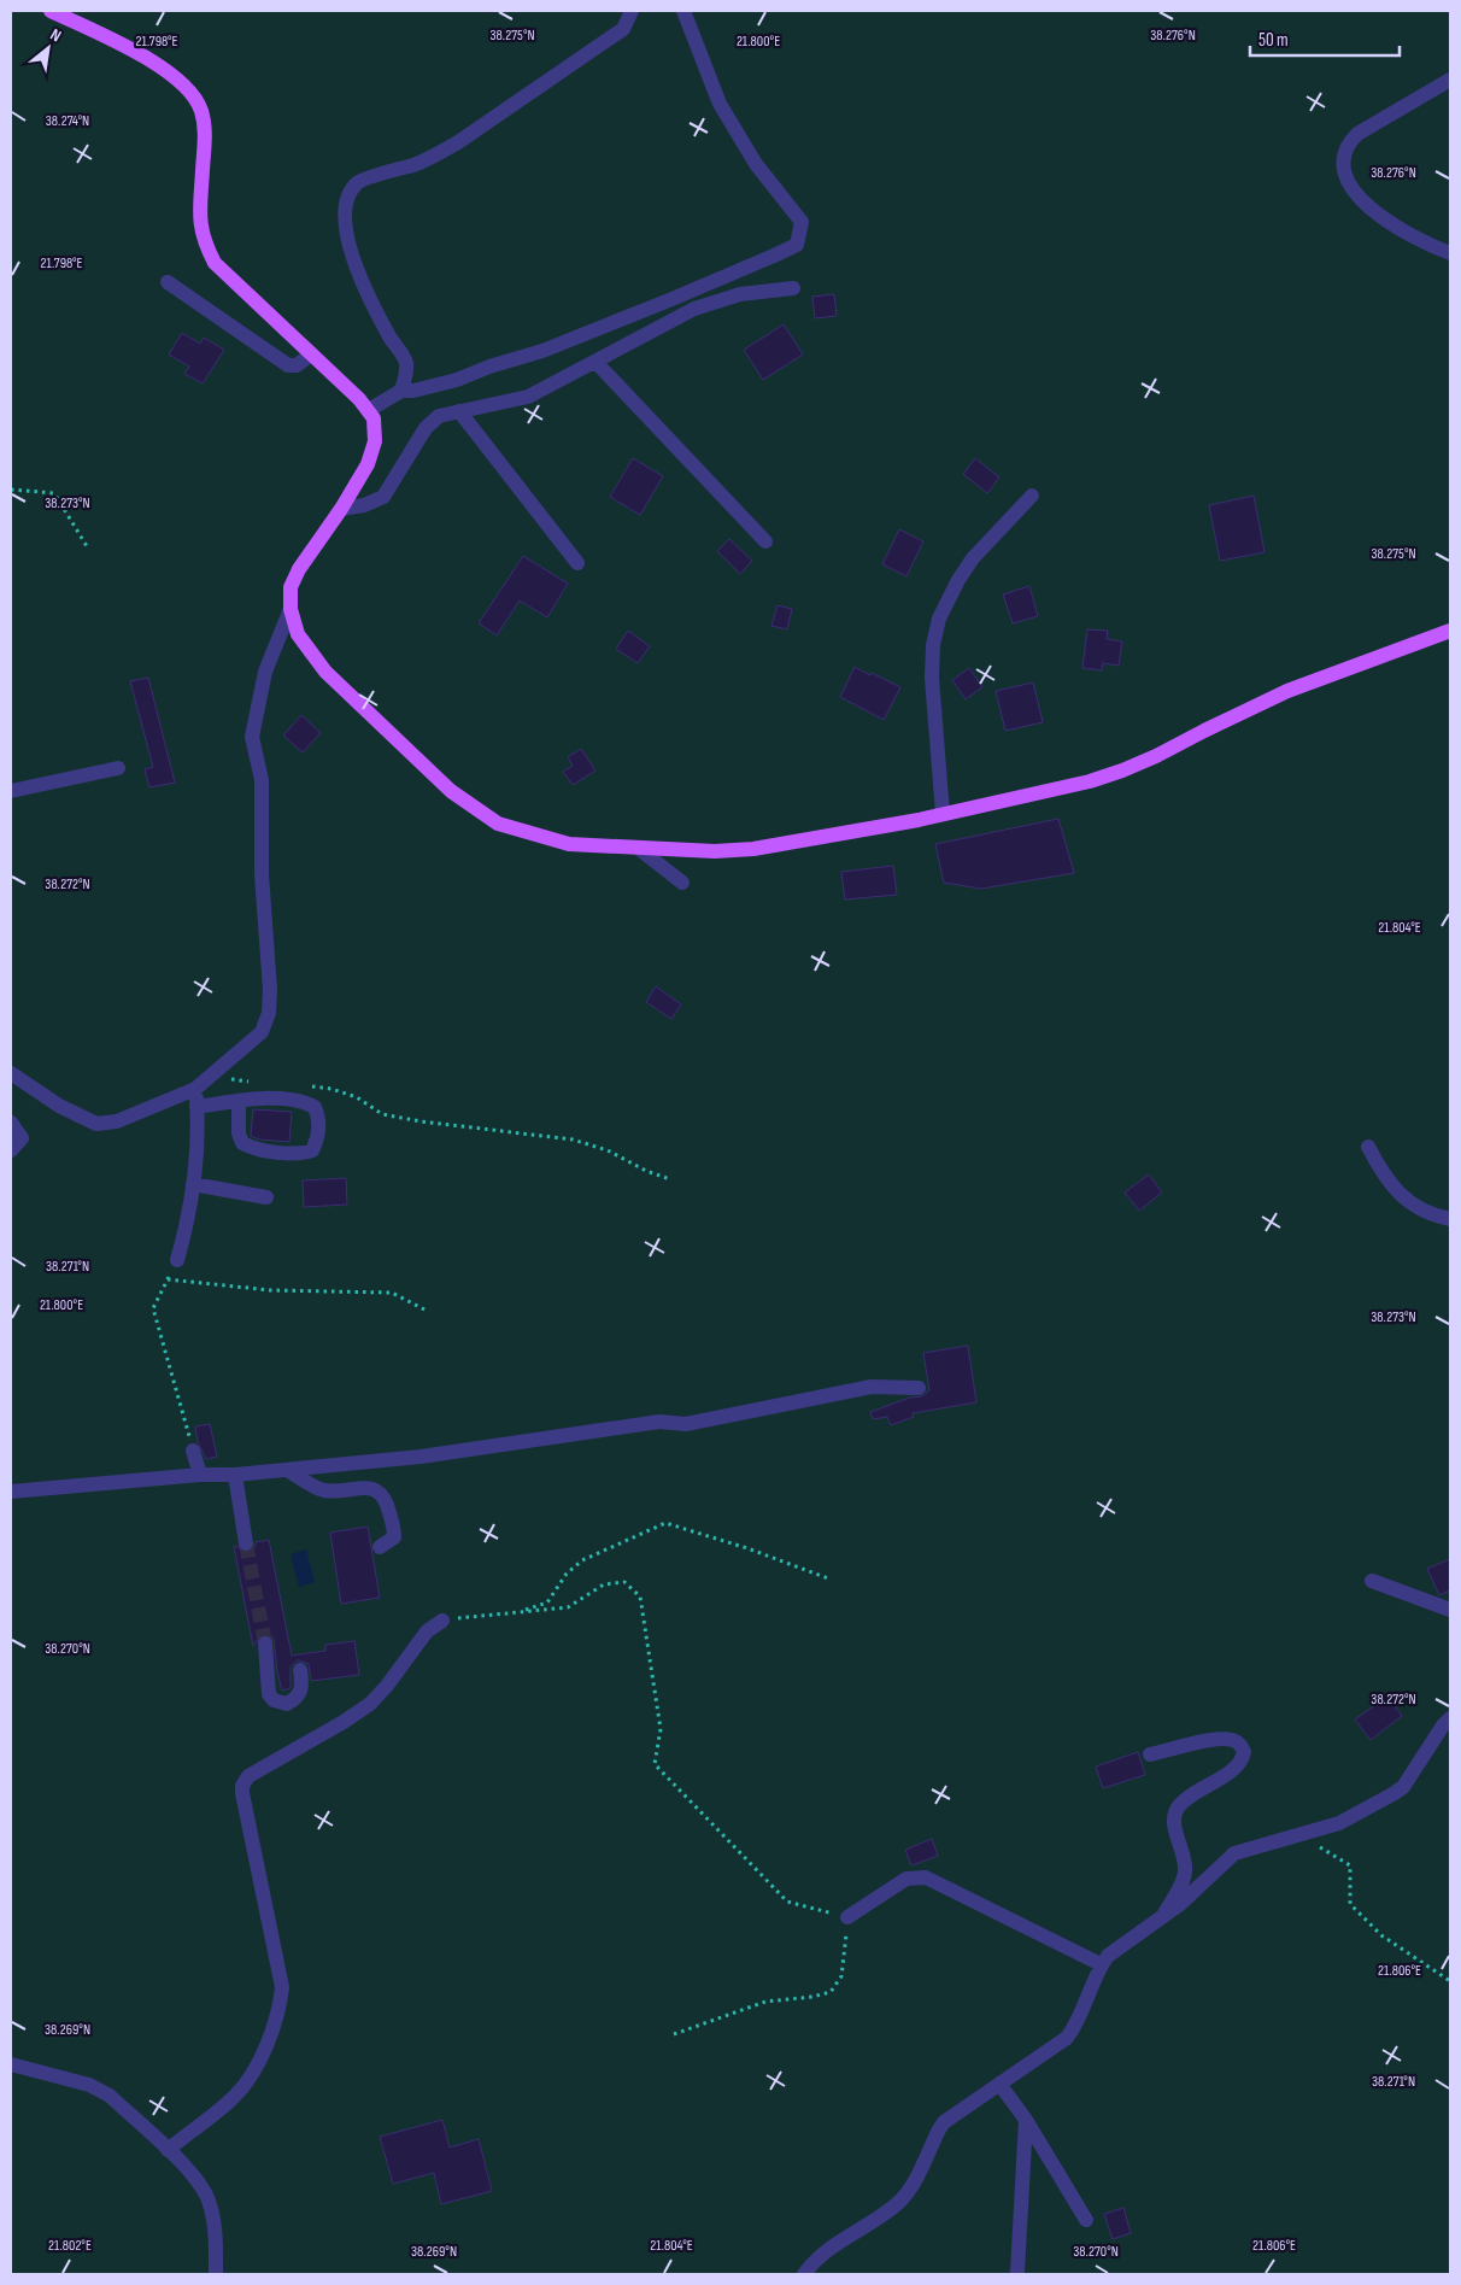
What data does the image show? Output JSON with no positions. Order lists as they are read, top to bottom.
{
  "scale_bar": "50 m",
  "north": "top right",
  "coordinates": [
    "38.275°N",
    "38.276°N",
    "21.798°E",
    "21.800°E",
    "38.274°N",
    "38.273°N",
    "38.272°N",
    "21.804°E",
    "38.271°N",
    "38.270°N",
    "21.806°E",
    "38.269°N",
    "21.802°E"
  ]
}
